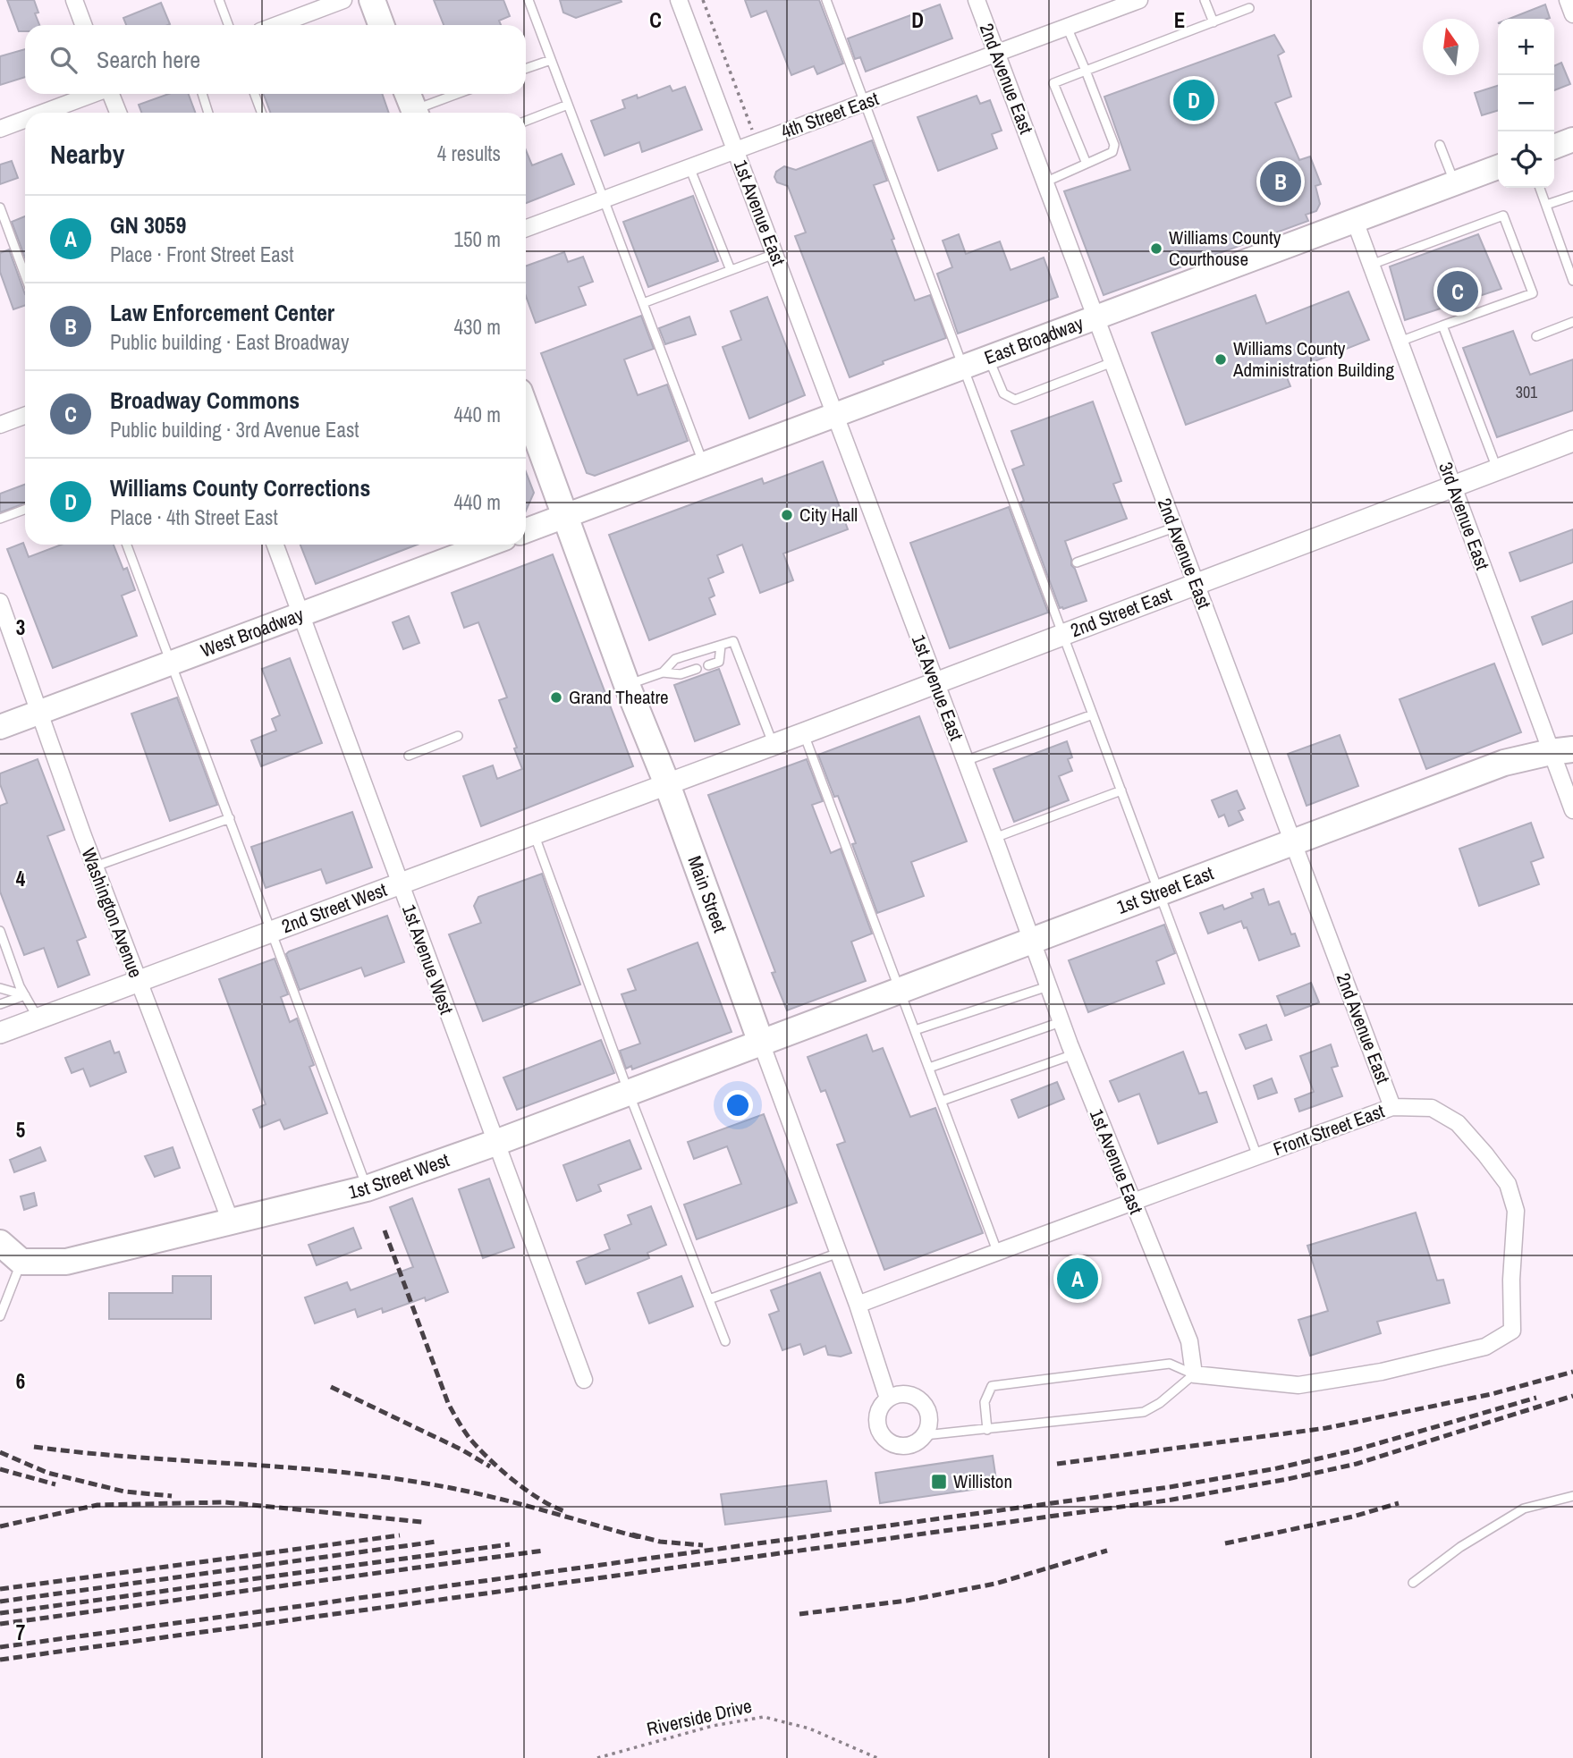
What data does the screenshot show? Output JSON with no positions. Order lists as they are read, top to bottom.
{
  "streets": {
    "main road": [
      "East Broadway",
      "West Broadway",
      "1st Street East",
      "Main Street",
      "1st Street West"
    ],
    "street": [
      "2nd Avenue East",
      "4th Street East",
      "1st Avenue East",
      "3rd Avenue East",
      "2nd Street East",
      "2nd Street West",
      "Washington Avenue",
      "1st Avenue West",
      "Front Street East"
    ],
    "path": ["Riverside Drive"]
  },
  "crossings": [
    ["2nd Avenue East", "4th Street East"],
    ["2nd Avenue East", "East Broadway"],
    ["2nd Avenue East", "2nd Street East"],
    ["2nd Avenue East", "1st Street East"],
    ["2nd Avenue East", "Front Street East"],
    ["4th Street East", "1st Avenue East"],
    ["1st Avenue East", "East Broadway"],
    ["1st Avenue East", "2nd Street East"],
    ["1st Avenue East", "1st Street East"],
    ["1st Avenue East", "Front Street East"],
    ["East Broadway", "3rd Avenue East"],
    ["East Broadway", "Main Street"],
    ["3rd Avenue East", "2nd Street East"],
    ["3rd Avenue East", "1st Street East"],
    ["2nd Street East", "Main Street"],
    ["2nd Street East", "2nd Street West"],
    ["West Broadway", "Washington Avenue"],
    ["West Broadway", "1st Avenue West"],
    ["1st Street East", "Main Street"],
    ["1st Street East", "1st Street West"],
    ["Main Street", "2nd Street West"],
    ["Main Street", "Front Street East"],
    ["Main Street", "1st Street West"],
    ["2nd Street West", "Washington Avenue"],
    ["2nd Street West", "1st Avenue West"],
    ["Washington Avenue", "1st Street West"],
    ["1st Avenue West", "1st Street West"]
  ],
  "places": {
    "other": [
      "Williams County Courthouse",
      "Williams County Administration Building",
      "City Hall",
      "Grand Theatre"
    ],
    "transit": ["Williston"]
  },
  "house_numbers": ["301"],
  "north": "top",
  "page": {
    "map_buttons": ["+", "−"],
    "search": "Search here",
    "pins": [
      "D",
      "B",
      "C",
      "A"
    ],
    "heading": ["Nearby", "4 results"],
    "list": [
      {
        "mark": "A",
        "name": "GN 3059",
        "note": "Place · Front Street East",
        "value": "150 m"
      },
      {
        "mark": "B",
        "name": "Law Enforcement Center",
        "note": "Public building · East Broadway",
        "value": "430 m"
      },
      {
        "mark": "C",
        "name": "Broadway Commons",
        "note": "Public building · 3rd Avenue East",
        "value": "440 m"
      },
      {
        "mark": "D",
        "name": "Williams County Corrections",
        "note": "Place · 4th Street East",
        "value": "440 m"
      }
    ]
  },
  "grid": {
    "columns": ["C", "D", "E"],
    "rows": [
      "3",
      "4",
      "5",
      "6",
      "7"
    ]
  }
}
